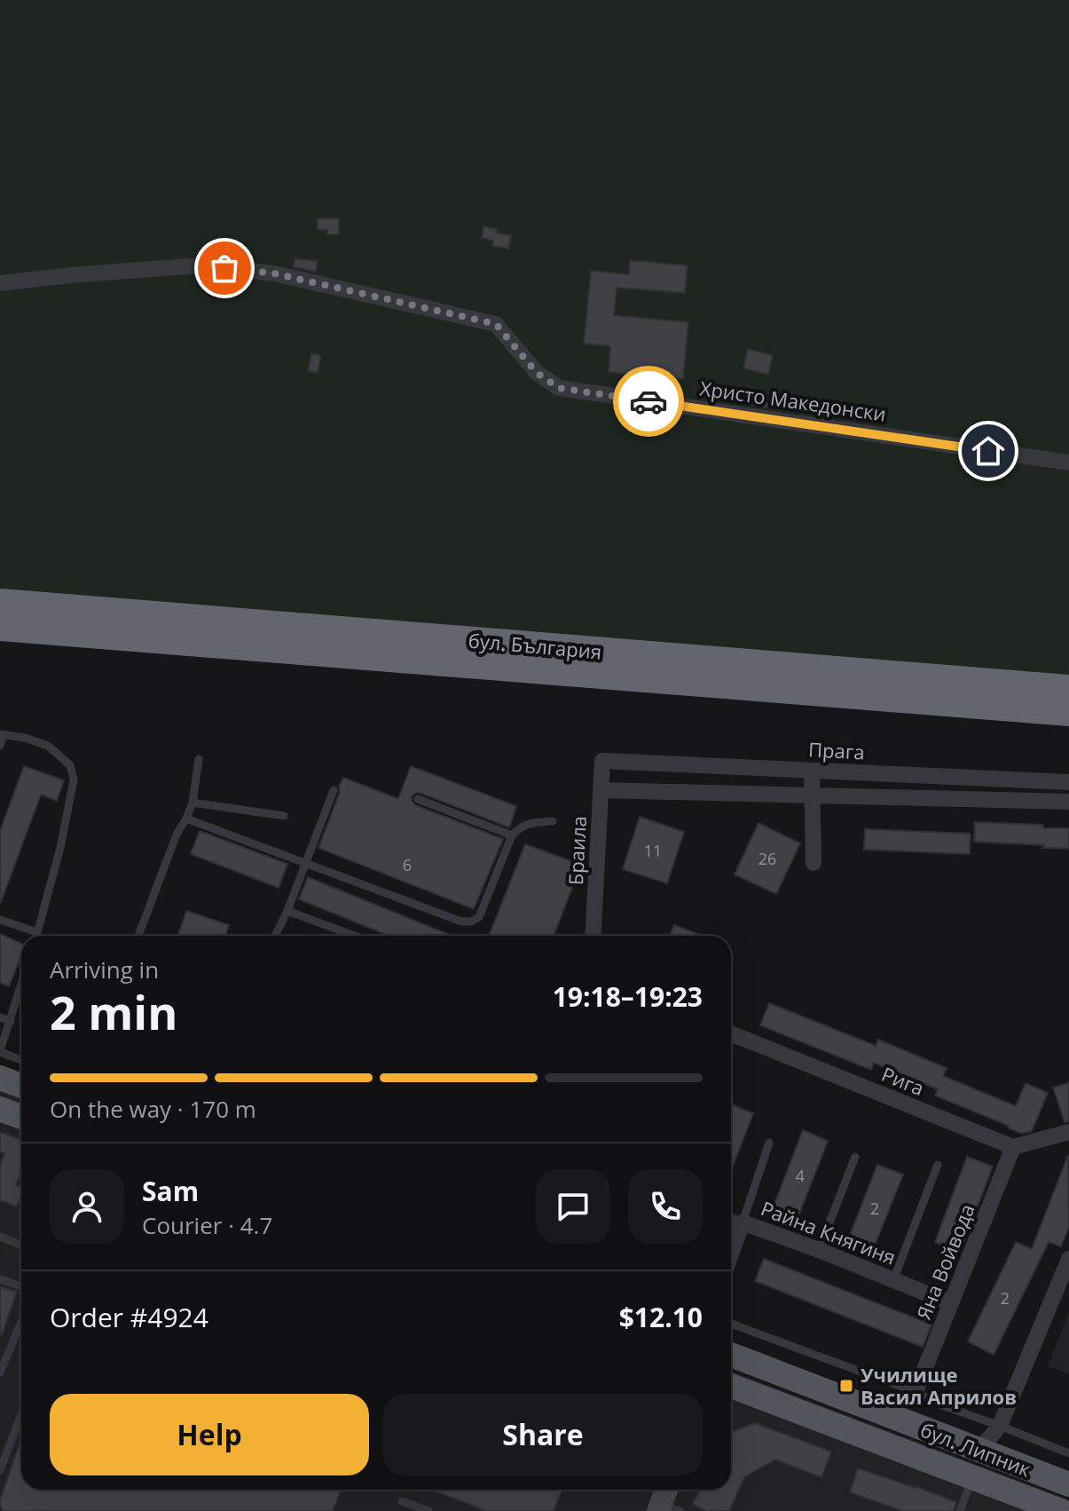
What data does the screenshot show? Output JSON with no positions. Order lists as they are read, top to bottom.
{
  "streets": {
    "highway": ["бул. България"],
    "main road": ["бул. Липник"],
    "street": [
      "Христо Македонски",
      "Прага",
      "Браила",
      "Рига",
      "Райна Княгиня",
      "Яна Войвода"
    ]
  },
  "crossings": [
    ["Прага", "Браила"],
    ["Рига", "Яна Войвода"],
    ["Райна Княгиня", "Яна Войвода"]
  ],
  "places": {
    "transit": ["Училище Васил Априлов"]
  },
  "house_numbers": [
    "11",
    "26",
    "6",
    "4",
    "2",
    "2"
  ],
  "page": {
    "heading": ["2 min", "Arriving in", "19:18–19:23"],
    "panel": [
      "Sam",
      "Courier · 4.7",
      "Order #4924",
      "$12.10"
    ],
    "bar": "On the way · 170 m",
    "buttons": ["Help", "Share"]
  }
}
